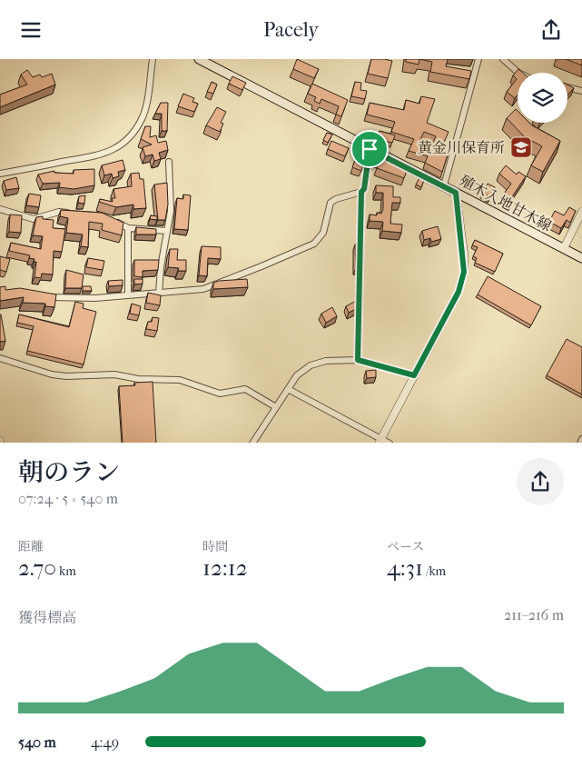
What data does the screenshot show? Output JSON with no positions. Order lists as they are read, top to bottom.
{
  "streets": {
    "main road": ["殖木入地甘木線"]
  },
  "places": {
    "school or university": ["黄金川保育所"]
  },
  "page": {
    "header": "Pacely",
    "heading": ["朝のラン", "07:24 · 5 × 540 m"],
    "stats": [
      ["距離", "2.70 km"],
      ["時間", "12:12"],
      ["ペース", "4:31 /km"]
    ],
    "chart": ["獲得標高", "211–216 m"],
    "list": [
      {
        "name": "540 m",
        "note": "4:49"
      }
    ]
  }
}
